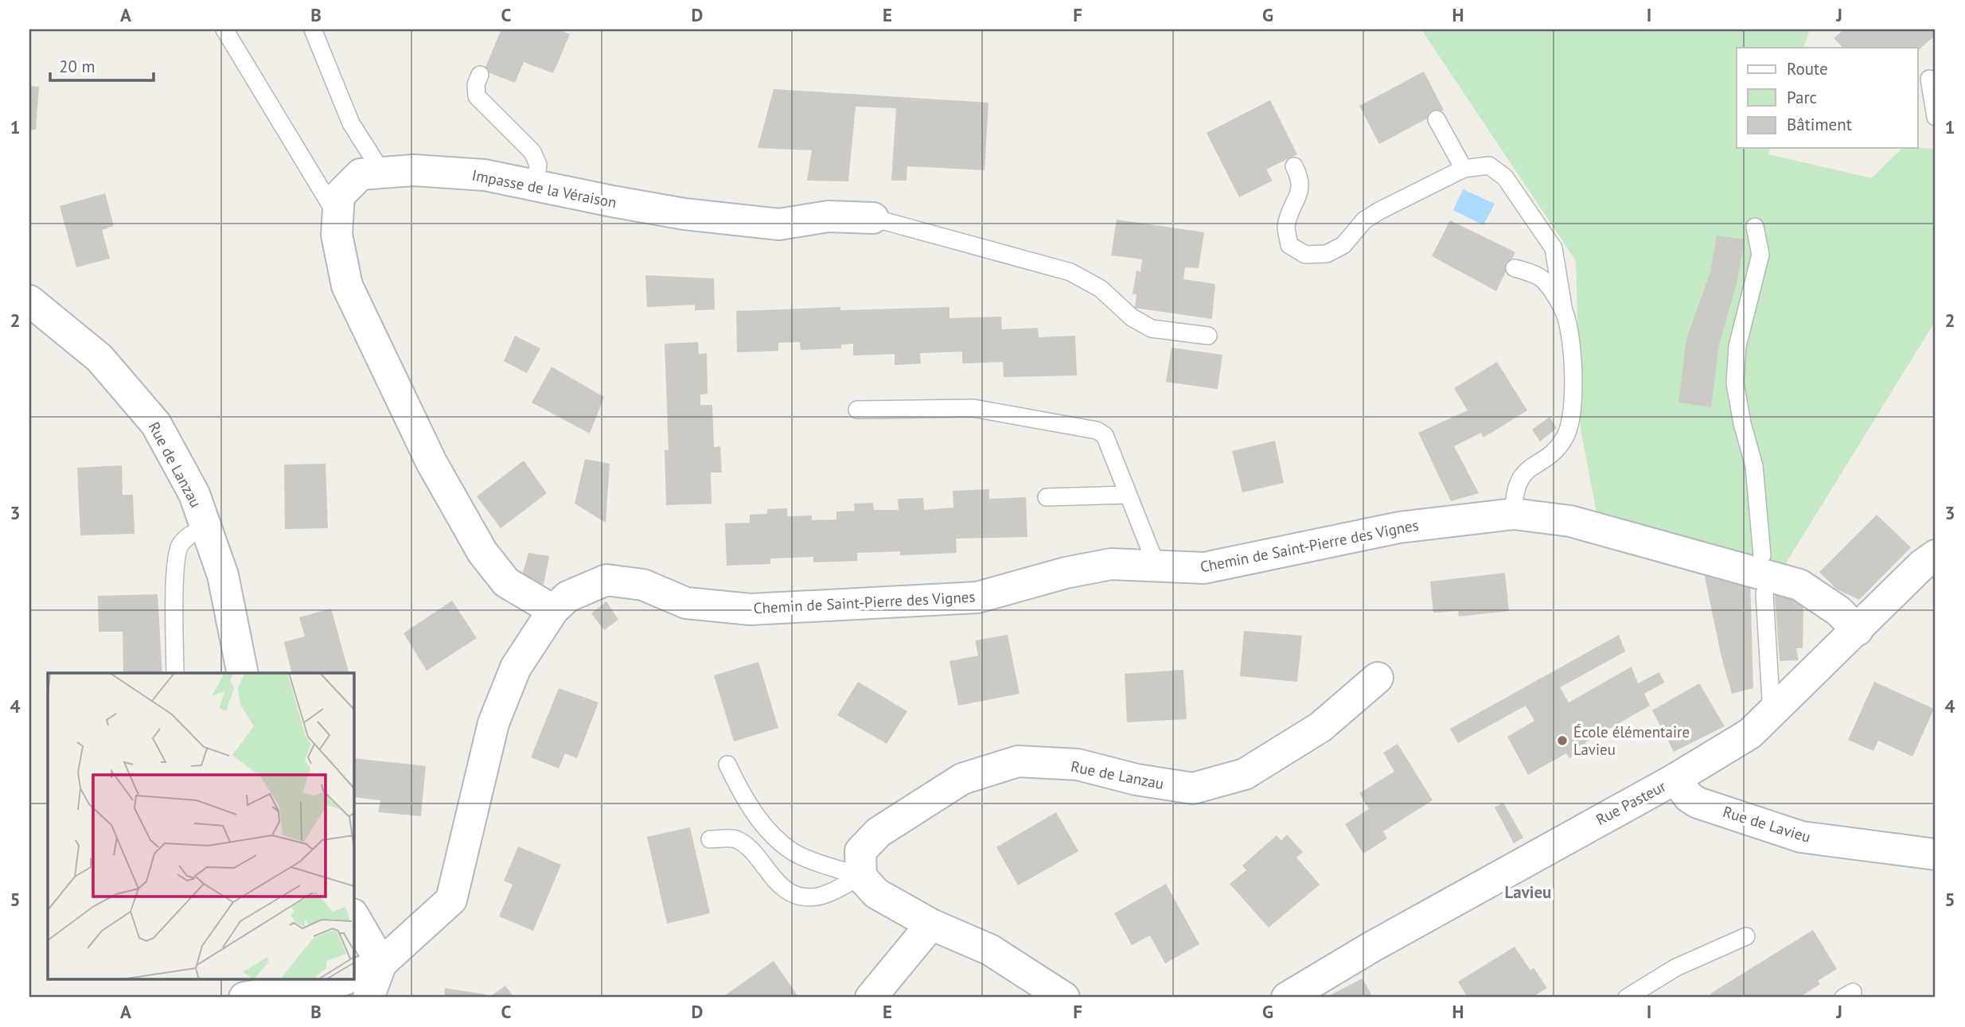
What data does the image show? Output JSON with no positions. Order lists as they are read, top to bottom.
{
  "streets": {
    "street": [
      "Impasse de la Véraison",
      "Rue de Lanzau",
      "Chemin de Saint-Pierre des Vignes",
      "Rue Pasteur",
      "Rue de Lavieu"
    ]
  },
  "crossings": [
    ["Impasse de la Véraison", "Chemin de Saint-Pierre des Vignes"],
    ["Chemin de Saint-Pierre des Vignes", "Rue Pasteur"],
    ["Rue Pasteur", "Rue de Lavieu"]
  ],
  "districts": ["Lavieu"],
  "places": ["École élémentaire Lavieu"],
  "legend": ["Route", "Parc", "Bâtiment"],
  "scale_bar": "20 m",
  "grid": {
    "columns": [
      "A",
      "B",
      "C",
      "D",
      "E",
      "F",
      "G",
      "H",
      "I",
      "J"
    ],
    "rows": [
      "1",
      "2",
      "3",
      "4",
      "5"
    ]
  }
}
